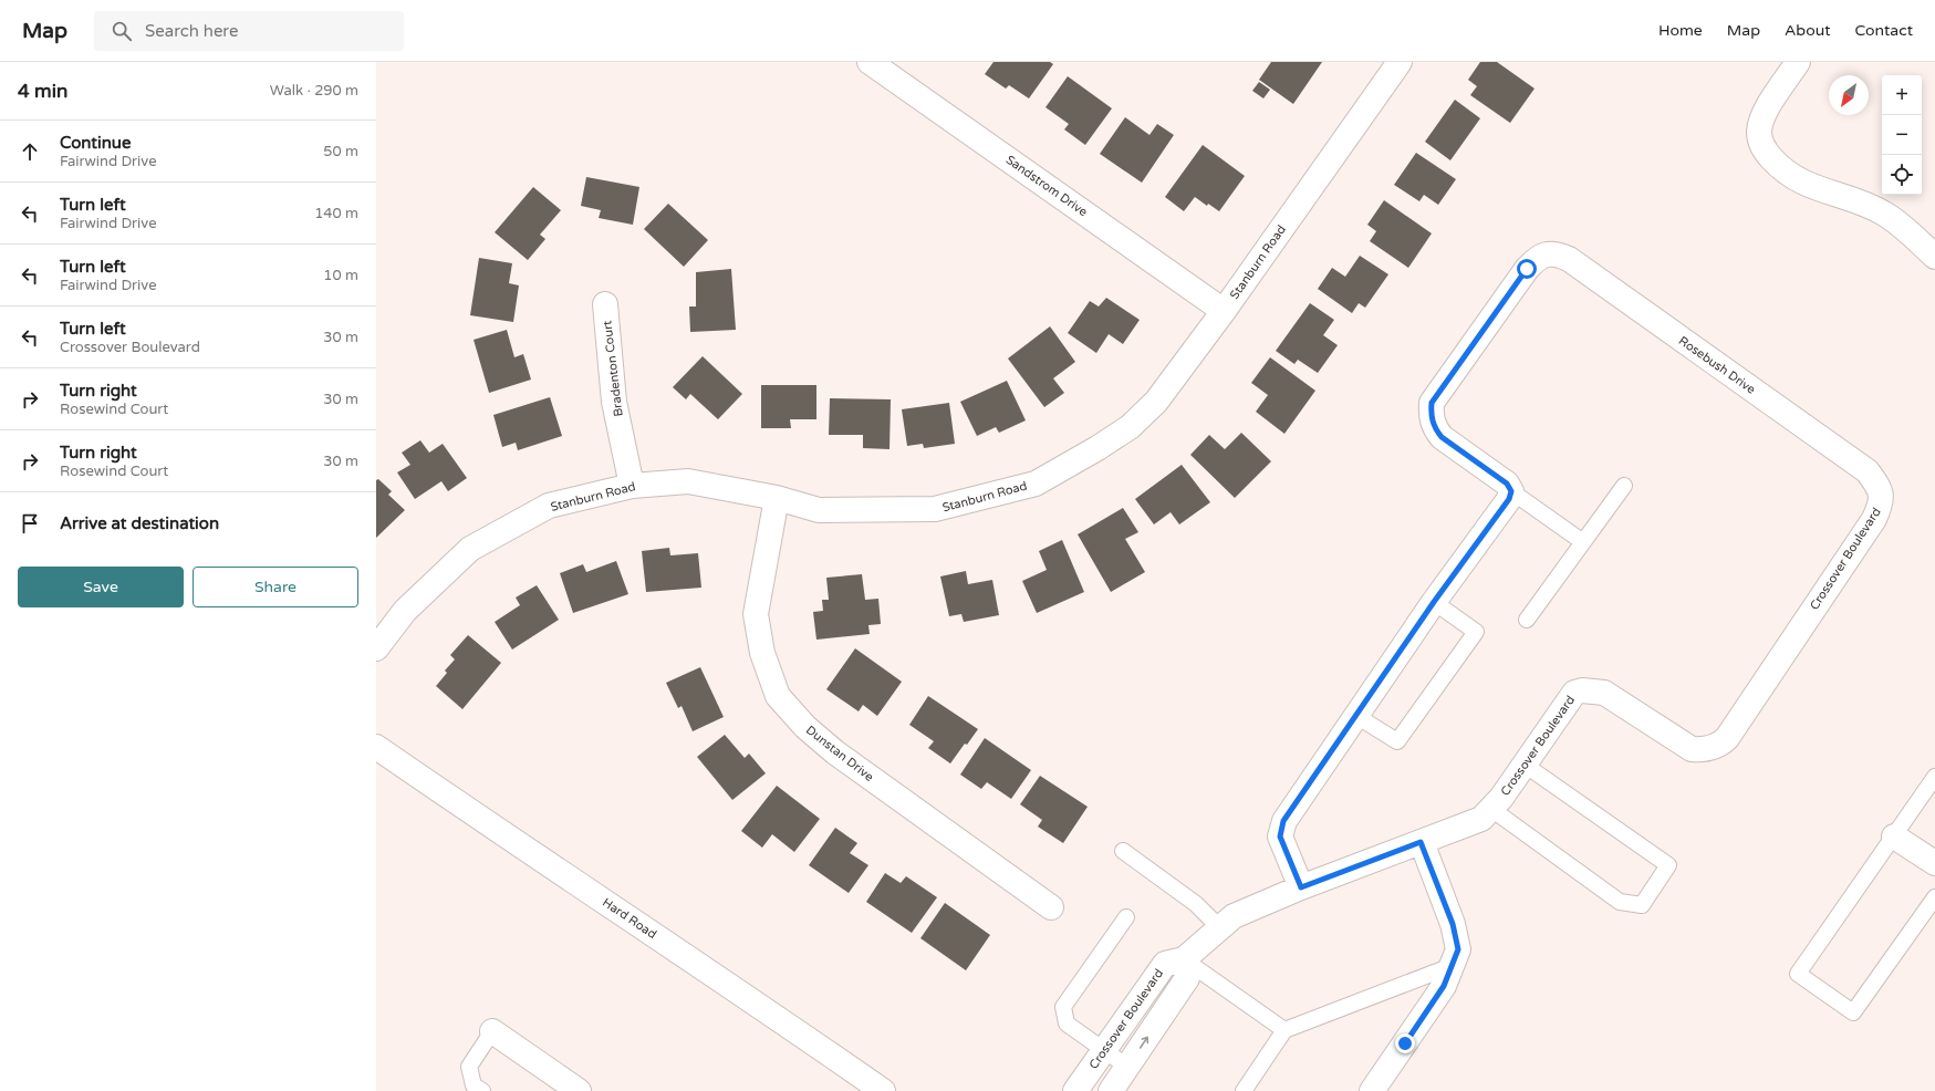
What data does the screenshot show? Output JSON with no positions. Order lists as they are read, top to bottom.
{
  "streets": {
    "street": [
      "Sandstrom Drive",
      "Stanburn Road",
      "Rosebush Drive",
      "Bradenton Court",
      "Crossover Boulevard",
      "Dunstan Drive",
      "Hard Road"
    ]
  },
  "crossings": [
    ["Sandstrom Drive", "Stanburn Road"],
    ["Stanburn Road", "Bradenton Court"],
    ["Stanburn Road", "Dunstan Drive"],
    ["Rosebush Drive", "Crossover Boulevard"]
  ],
  "north": "bottom left",
  "page": {
    "header": "Map",
    "search": "Search here",
    "nav": [
      "Home",
      "Map",
      "About",
      "Contact"
    ],
    "heading": ["4 min", "Walk · 290 m"],
    "map_buttons": ["+", "−"],
    "list": [
      ["Continue", "Fairwind Drive", "50 m"],
      ["Turn left", "Fairwind Drive", "140 m"],
      ["Turn left", "Fairwind Drive", "10 m"],
      ["Turn left", "Crossover Boulevard", "30 m"],
      ["Turn right", "Rosewind Court", "30 m"],
      ["Turn right", "Rosewind Court", "30 m"],
      "Arrive at destination"
    ],
    "buttons": ["Save", "Share"]
  }
}
